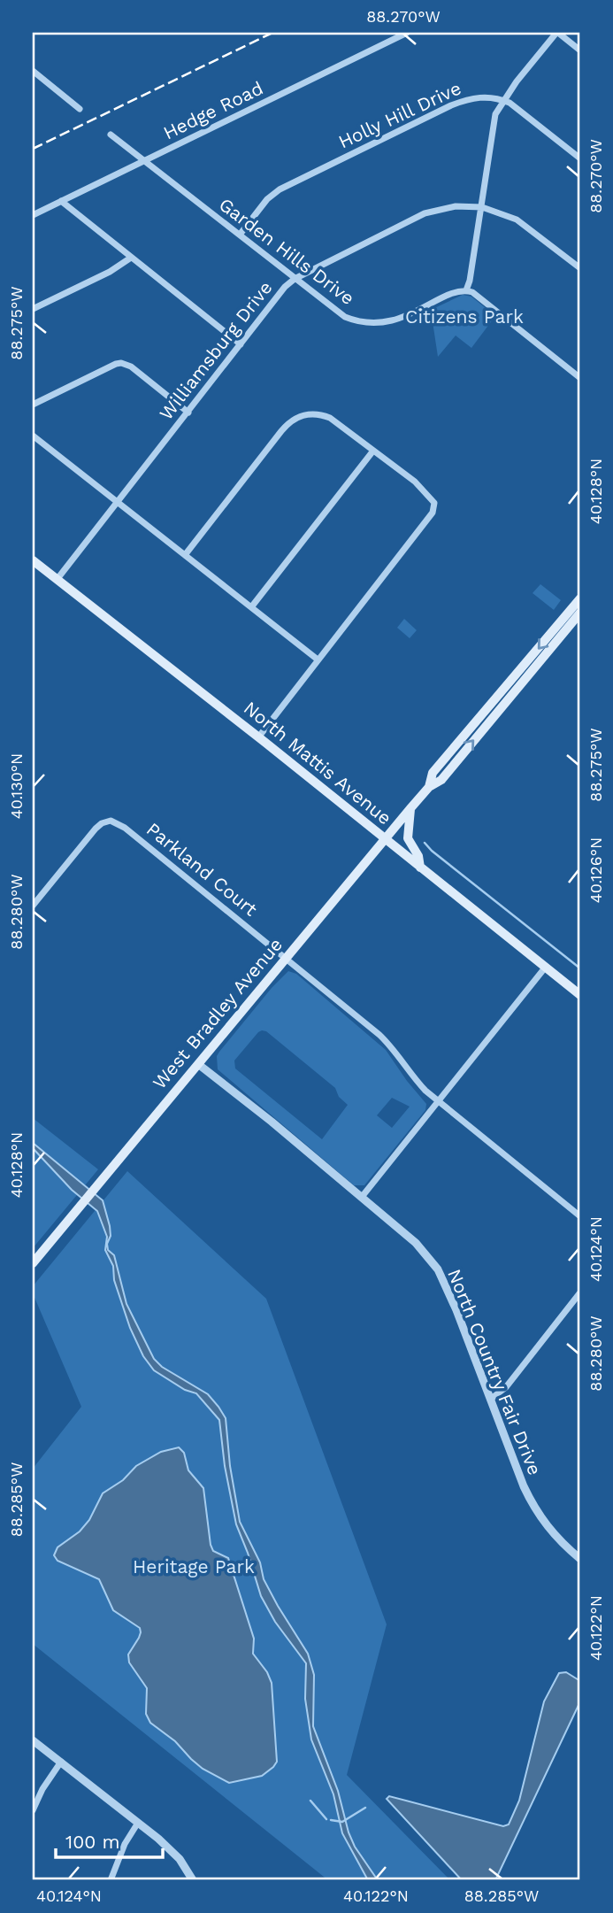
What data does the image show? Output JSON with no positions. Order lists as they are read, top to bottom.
{
  "streets": {
    "main road": ["North Mattis Avenue", "West Bradley Avenue"],
    "street": [
      "Hedge Road",
      "Holly Hill Drive",
      "Garden Hills Drive",
      "Williamsburg Drive",
      "Parkland Court",
      "North Country Fair Drive"
    ]
  },
  "crossings": [
    ["Hedge Road", "Garden Hills Drive"],
    ["Holly Hill Drive", "Garden Hills Drive"],
    ["Garden Hills Drive", "Williamsburg Drive"],
    ["Williamsburg Drive", "North Mattis Avenue"],
    ["North Mattis Avenue", "West Bradley Avenue"],
    ["Parkland Court", "West Bradley Avenue"],
    ["West Bradley Avenue", "North Country Fair Drive"]
  ],
  "parks": ["Citizens Park", "Heritage Park"],
  "scale_bar": "100 m",
  "coordinates": [
    "88.270°W",
    "88.275°W",
    "40.128°N",
    "40.130°N",
    "40.126°N",
    "88.280°W",
    "40.124°N",
    "88.285°W",
    "40.122°N"
  ]
}
